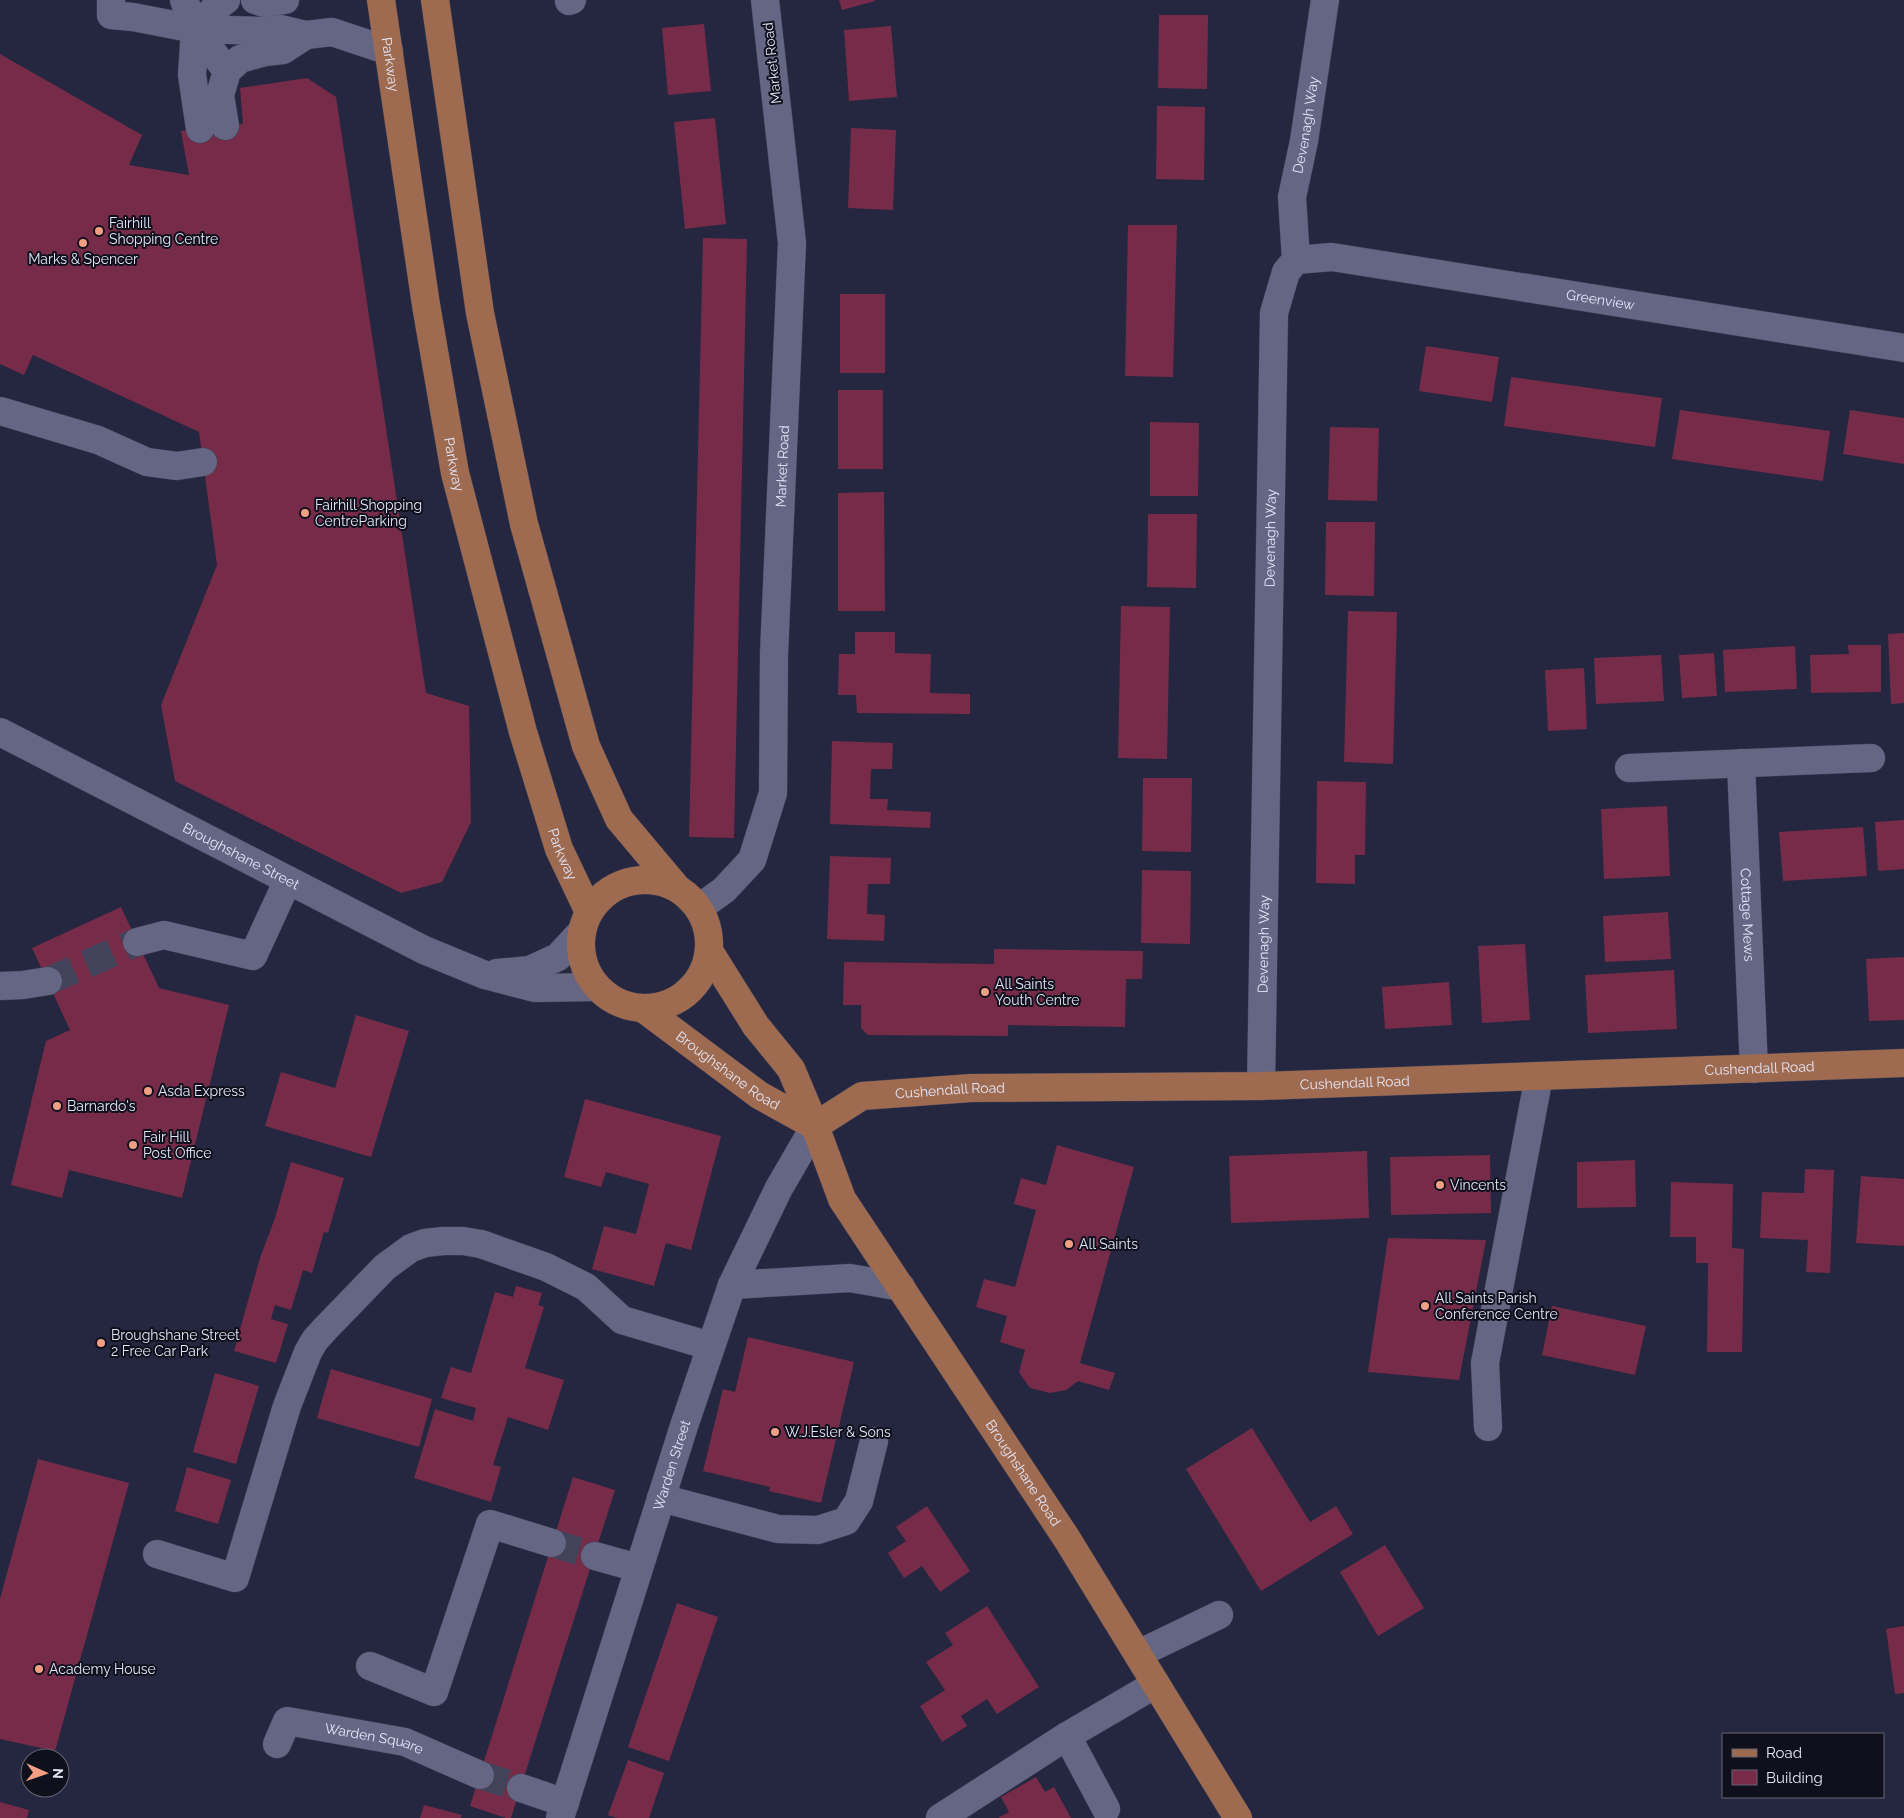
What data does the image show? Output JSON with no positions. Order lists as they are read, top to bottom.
{
  "streets": {
    "main road": ["Parkway", "Cushendall Road", "Broughshane Road"],
    "street": [
      "Market Road",
      "Devenagh Way",
      "Greenview",
      "Broughshane Street",
      "Cottage Mews",
      "Warden Street",
      "Warden Square"
    ]
  },
  "crossings": [
    ["Market Road", "Parkway"],
    ["Market Road", "Broughshane Street"],
    ["Market Road", "Broughshane Road"],
    ["Parkway", "Broughshane Street"],
    ["Parkway", "Broughshane Road"],
    ["Devenagh Way", "Greenview"],
    ["Devenagh Way", "Cushendall Road"],
    ["Broughshane Street", "Broughshane Road"],
    ["Cottage Mews", "Cushendall Road"],
    ["Cushendall Road", "Broughshane Road"],
    ["Cushendall Road", "Warden Street"],
    ["Broughshane Road", "Warden Street"]
  ],
  "places": [
    "Fairhill Shopping Centre",
    "Marks & Spencer",
    "Fairhill Shopping CentreParking",
    "All Saints Youth Centre",
    "Asda Express",
    "Barnardo's",
    "Fair Hill Post Office",
    "Vincents",
    "All Saints",
    "All Saints Parish Conference Centre",
    "Broughshane Street 2 Free Car Park",
    "W.J.Esler & Sons",
    "Academy House"
  ],
  "legend": ["Road", "Building"],
  "north": "right"
}
